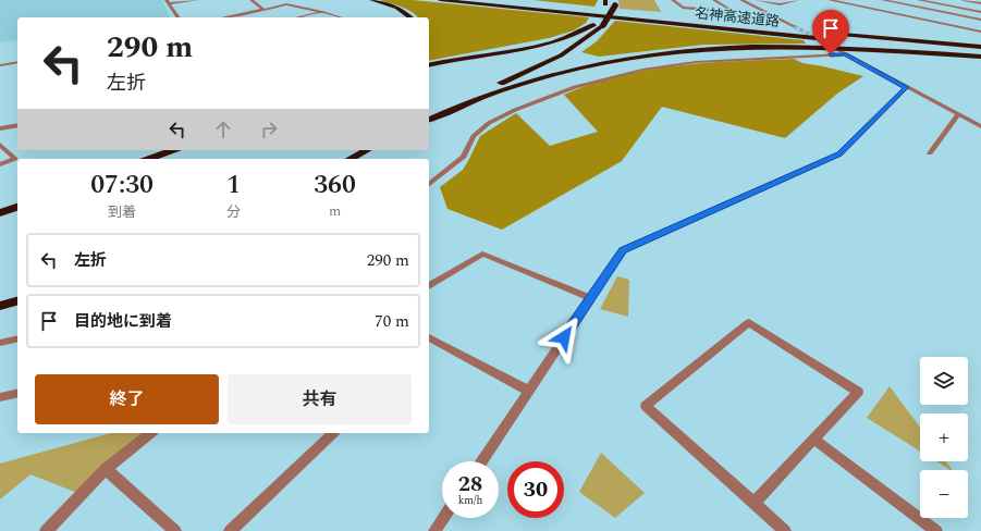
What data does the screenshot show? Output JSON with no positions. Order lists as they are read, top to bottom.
{
  "streets": {
    "highway": ["名神高速道路"]
  },
  "page": {
    "turn": ["290 m", "左折"],
    "eta": [
      "07:30",
      "到着",
      "1",
      "分",
      "360",
      "m"
    ],
    "list": [
      {
        "name": "左折",
        "value": "290 m"
      },
      {
        "name": "目的地に到着",
        "value": "70 m"
      }
    ],
    "map_buttons": ["+", "−"],
    "buttons": ["終了", "共有"],
    "speed": "28 km/h",
    "limit": "30"
  }
}
